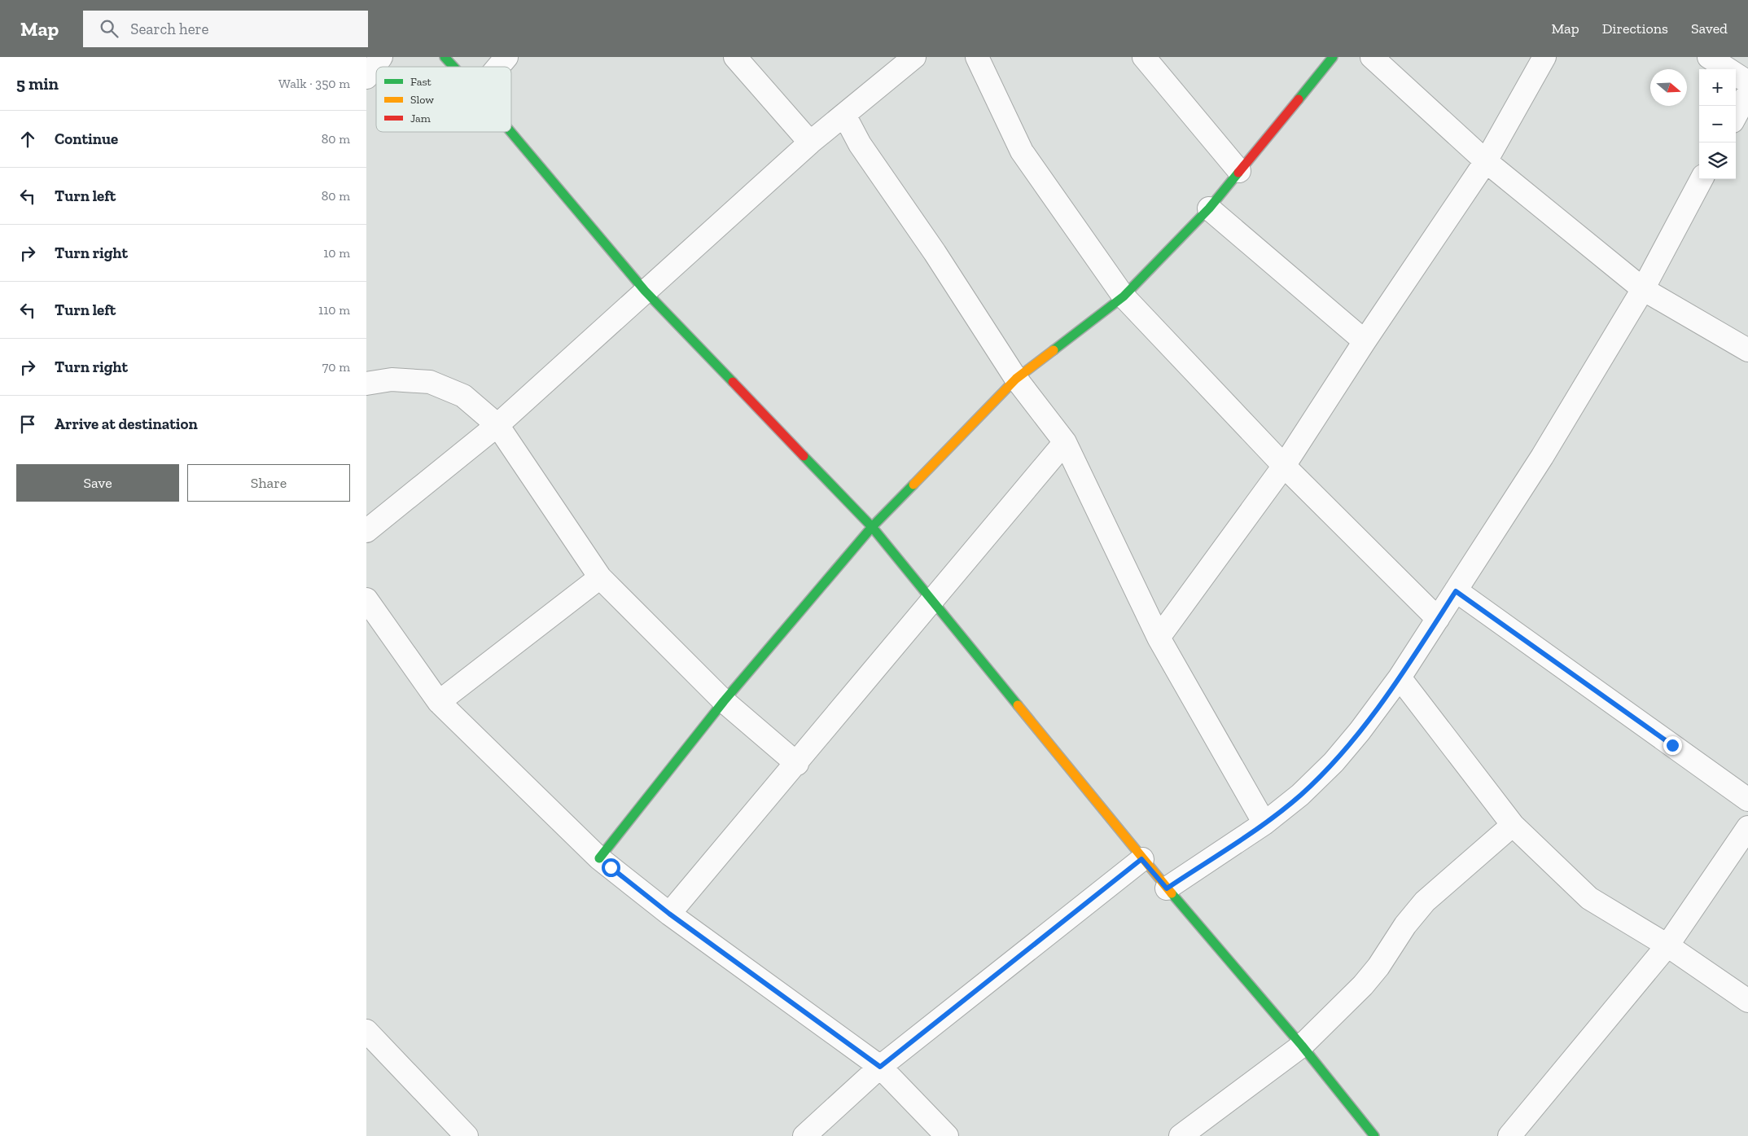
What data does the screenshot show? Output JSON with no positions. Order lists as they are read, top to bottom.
{
  "legend": ["Fast", "Slow", "Jam"],
  "north": "right",
  "page": {
    "header": "Map",
    "search": "Search here",
    "nav": ["Map", "Directions", "Saved"],
    "heading": ["5 min", "Walk · 350 m"],
    "map_buttons": ["+", "−"],
    "list": [
      ["Continue", "80 m"],
      ["Turn left", "80 m"],
      ["Turn right", "10 m"],
      ["Turn left", "110 m"],
      ["Turn right", "70 m"],
      "Arrive at destination"
    ],
    "buttons": ["Save", "Share"]
  }
}
